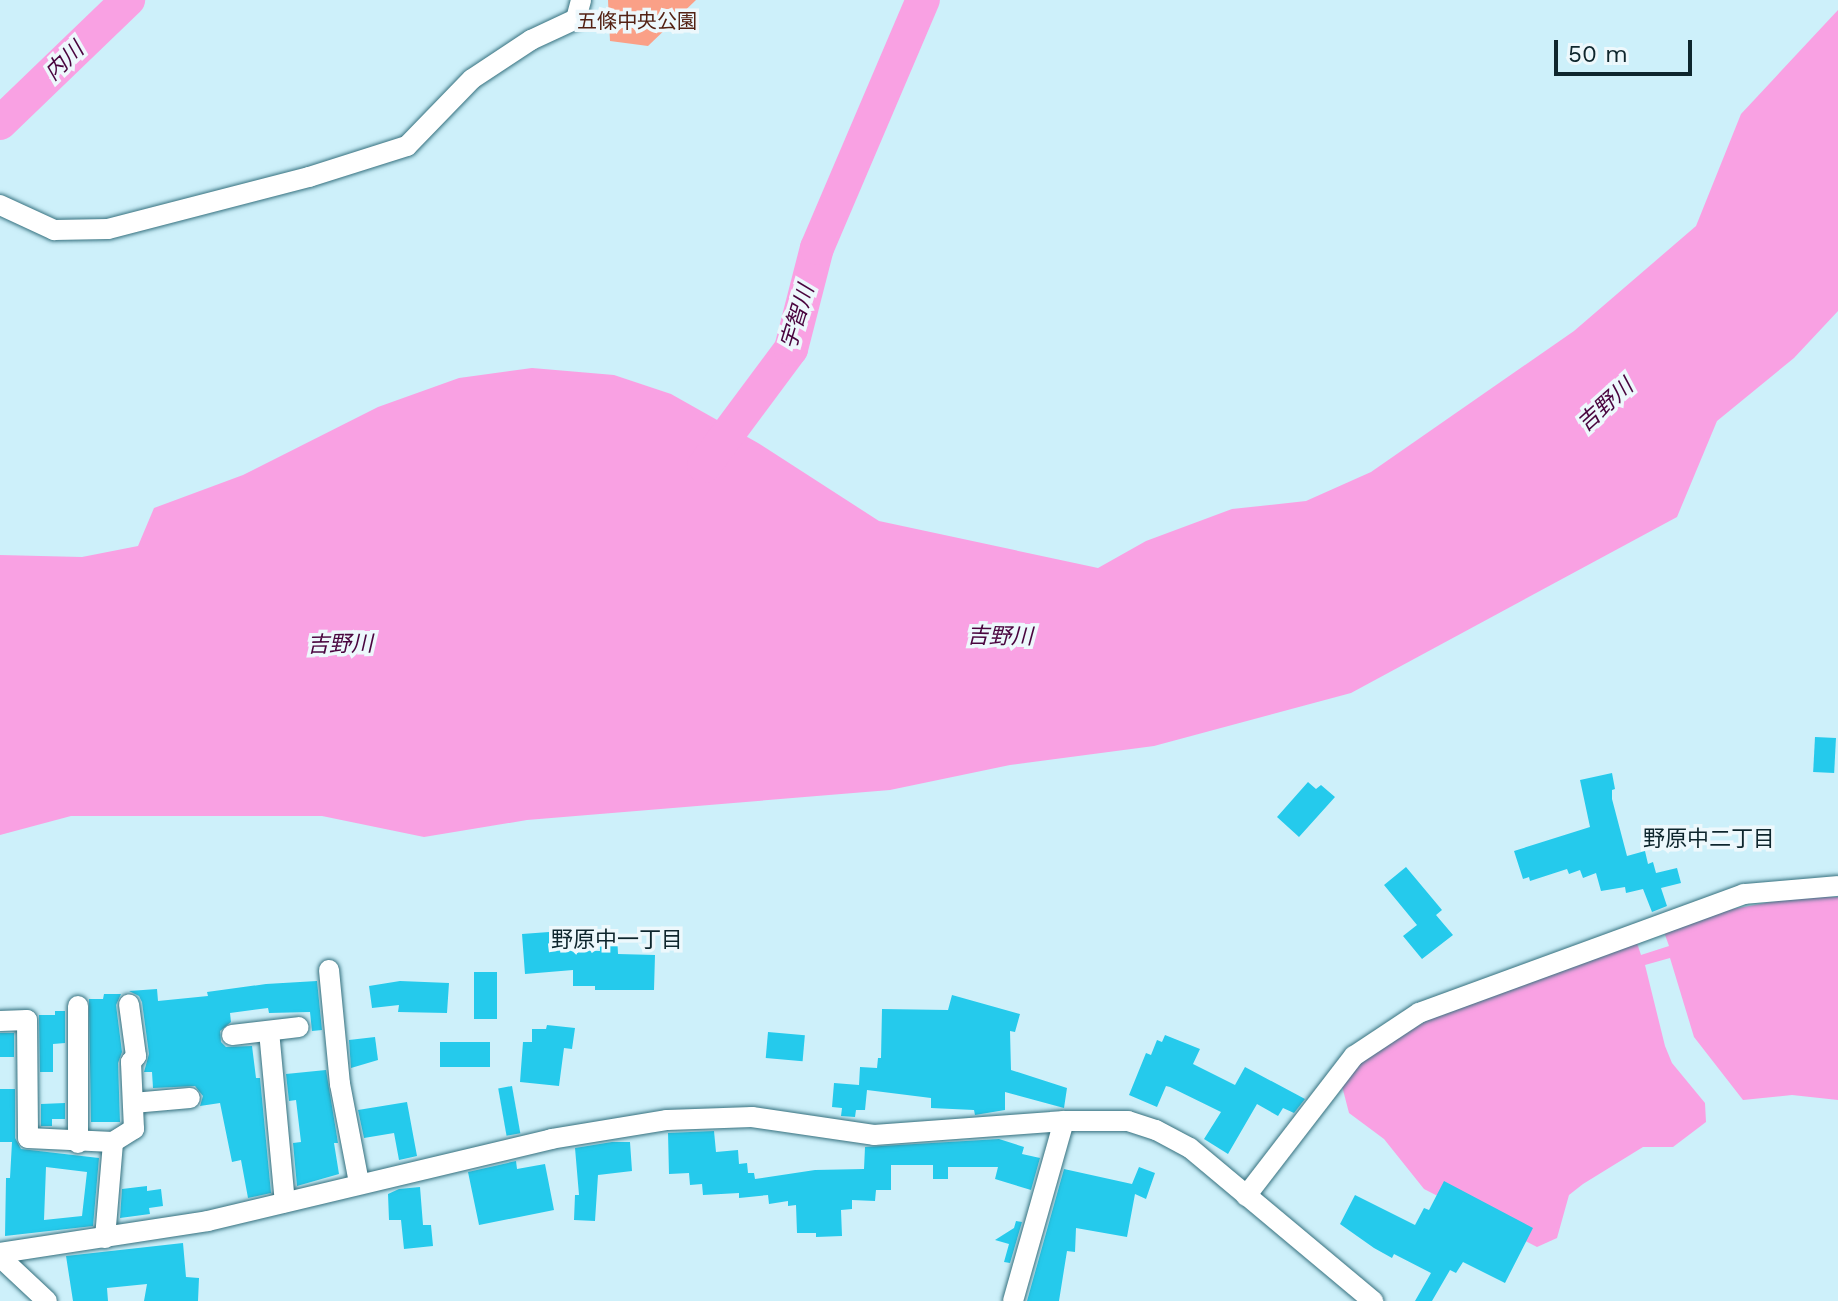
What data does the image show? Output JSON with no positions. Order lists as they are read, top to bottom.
{
  "districts": ["野原中二丁目", "野原中一丁目"],
  "water": ["内川", "宇智川", "吉野川"],
  "parks": ["五條中央公園"],
  "scale_bar": "50 m"
}
